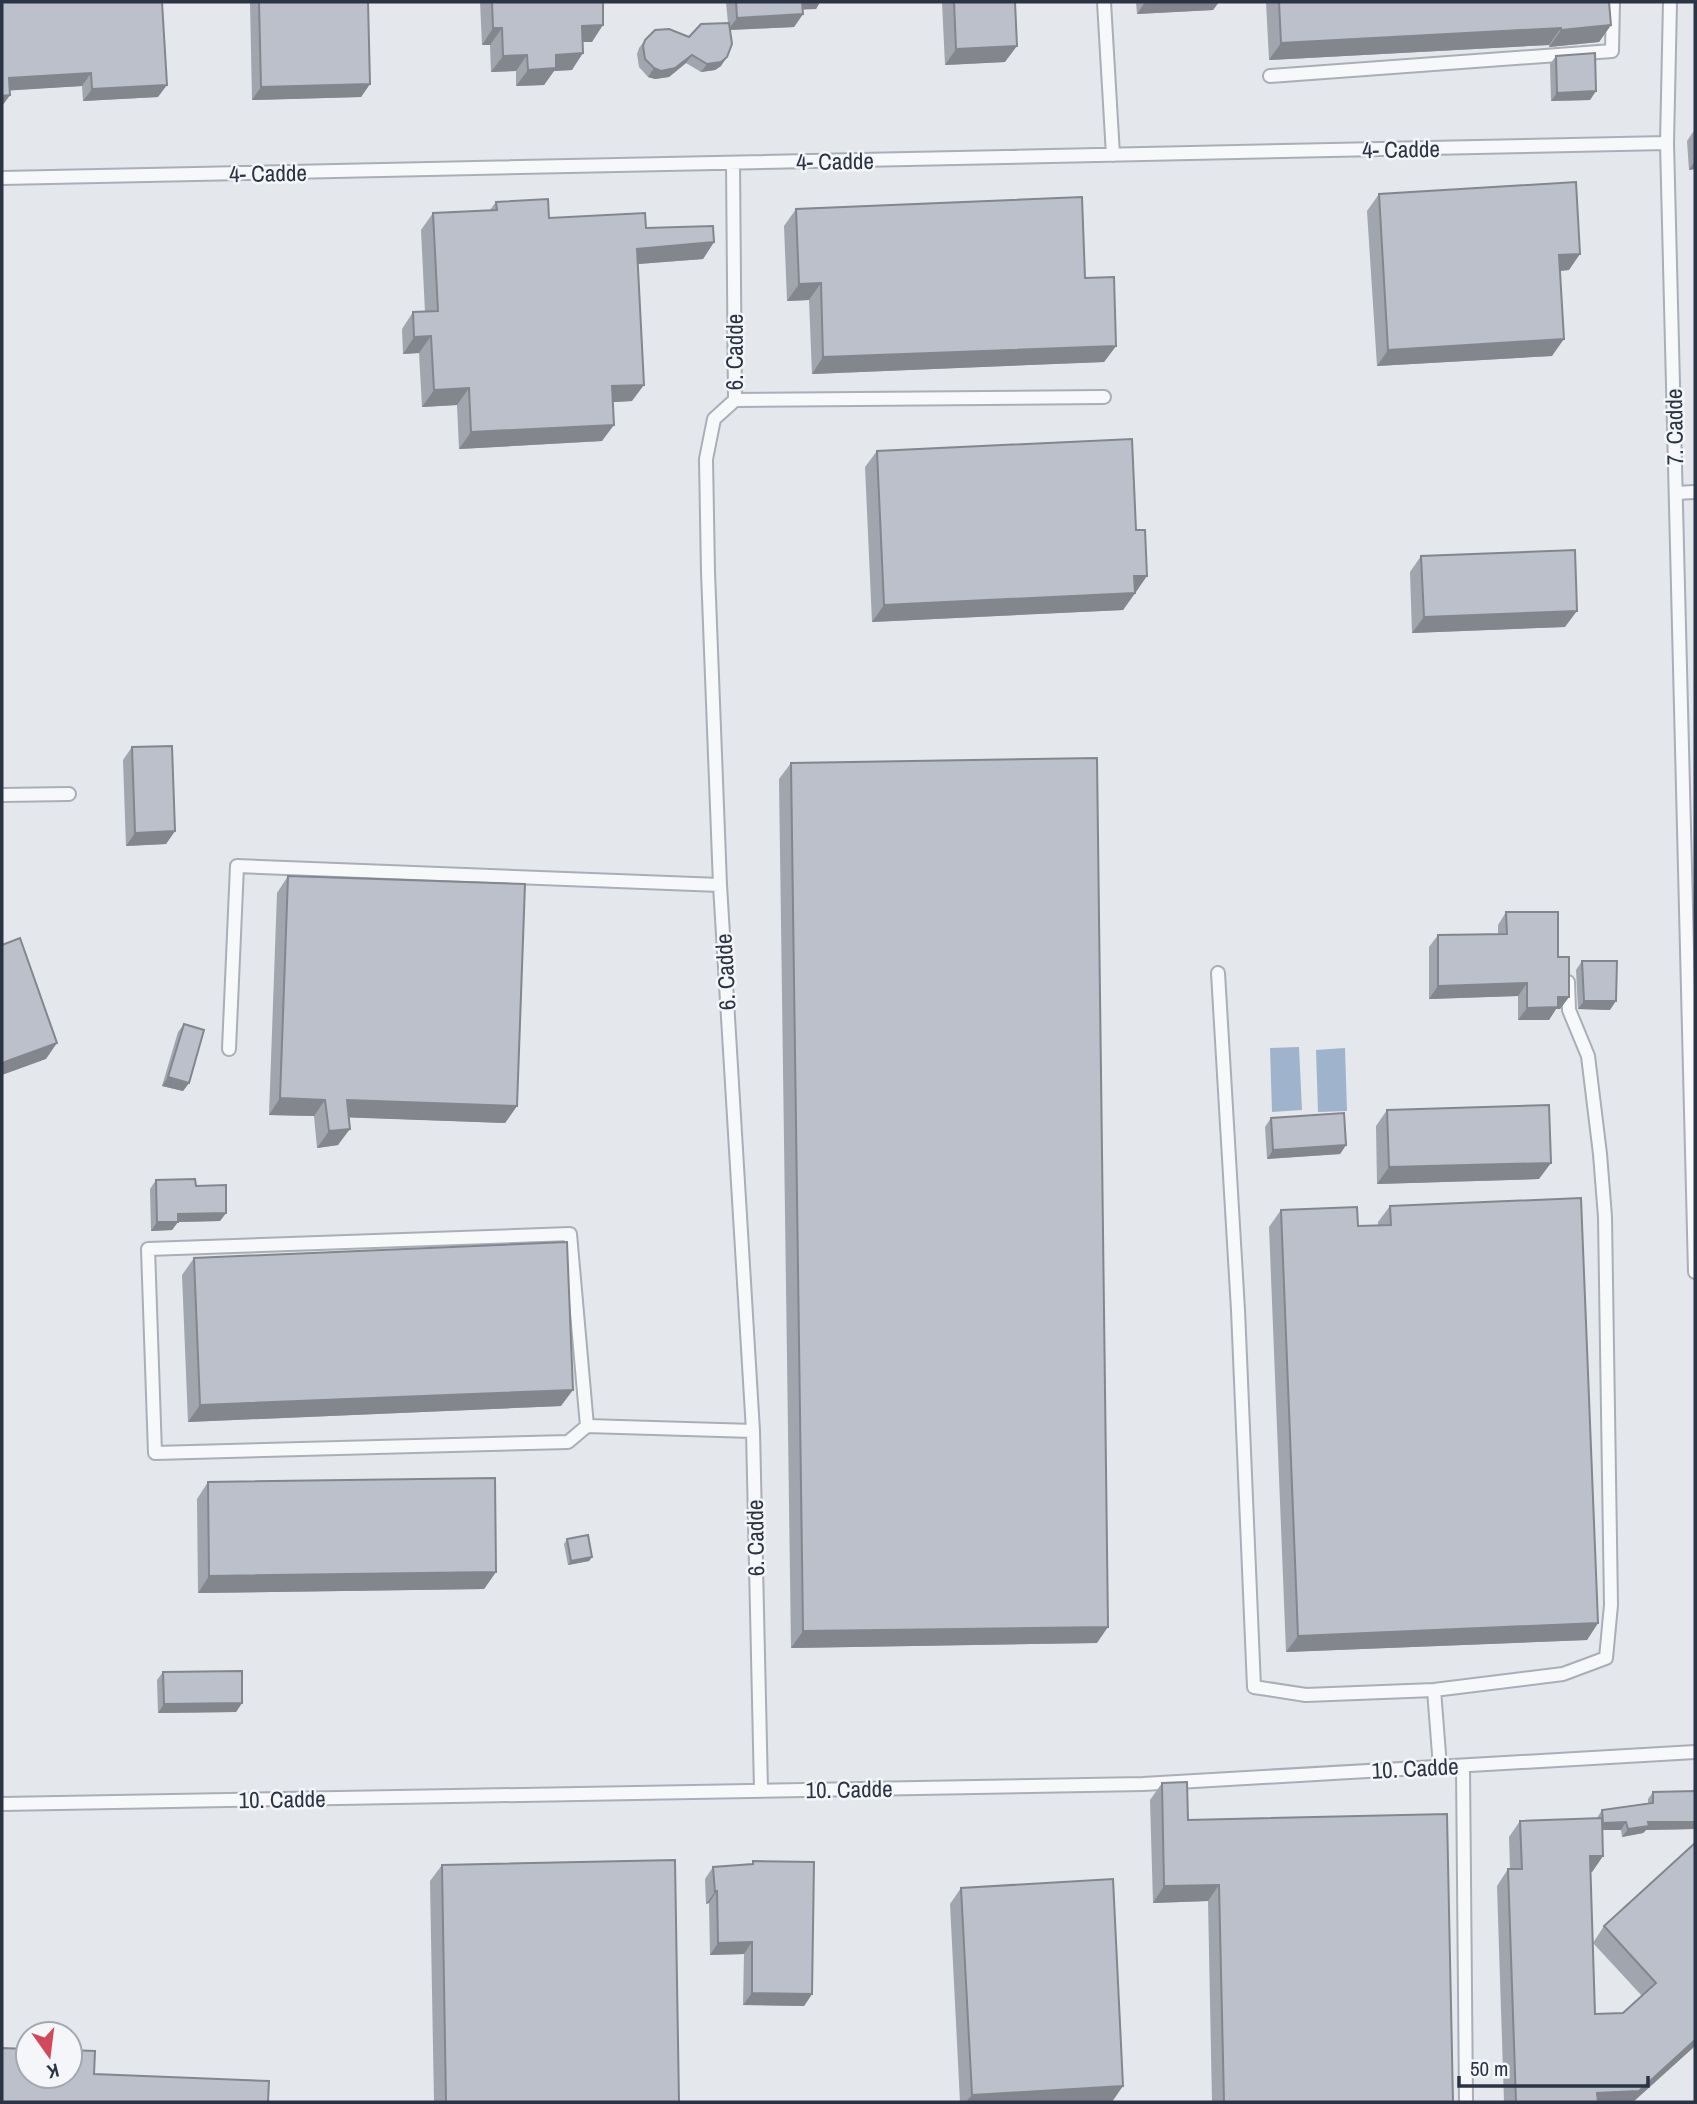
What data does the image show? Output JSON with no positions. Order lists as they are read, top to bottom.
{
  "streets": {
    "lane": [
      "4- Cadde",
      "6. Cadde",
      "7. Cadde",
      "10. Cadde"
    ]
  },
  "crossings": [
    ["4- Cadde", "6. Cadde"],
    ["4- Cadde", "7. Cadde"],
    ["6. Cadde", "10. Cadde"]
  ],
  "scale_bar": "50 m",
  "north": "bottom"
}
